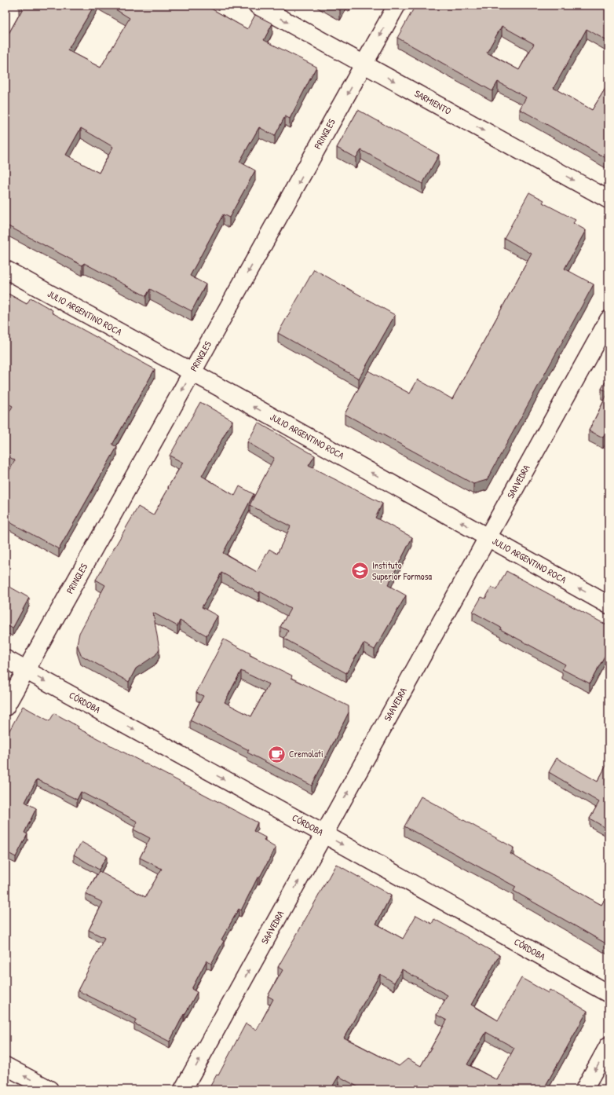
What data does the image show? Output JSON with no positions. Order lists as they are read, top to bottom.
{
  "streets": {
    "street": [
      "SARMIENTO",
      "PRINGLES",
      "JULIO ARGENTINO ROCA",
      "SAAVEDRA",
      "CÓRDOBA"
    ]
  },
  "crossings": [
    ["SARMIENTO", "PRINGLES"],
    ["PRINGLES", "JULIO ARGENTINO ROCA"],
    ["PRINGLES", "CÓRDOBA"],
    ["JULIO ARGENTINO ROCA", "SAAVEDRA"],
    ["SAAVEDRA", "CÓRDOBA"]
  ],
  "one_way": [
    "SARMIENTO",
    "PRINGLES",
    "JULIO ARGENTINO ROCA",
    "SAAVEDRA",
    "CÓRDOBA"
  ],
  "places": {
    "school or university": ["Instituto Superior Formosa"],
    "cafe": ["Cremolati"]
  }
}
